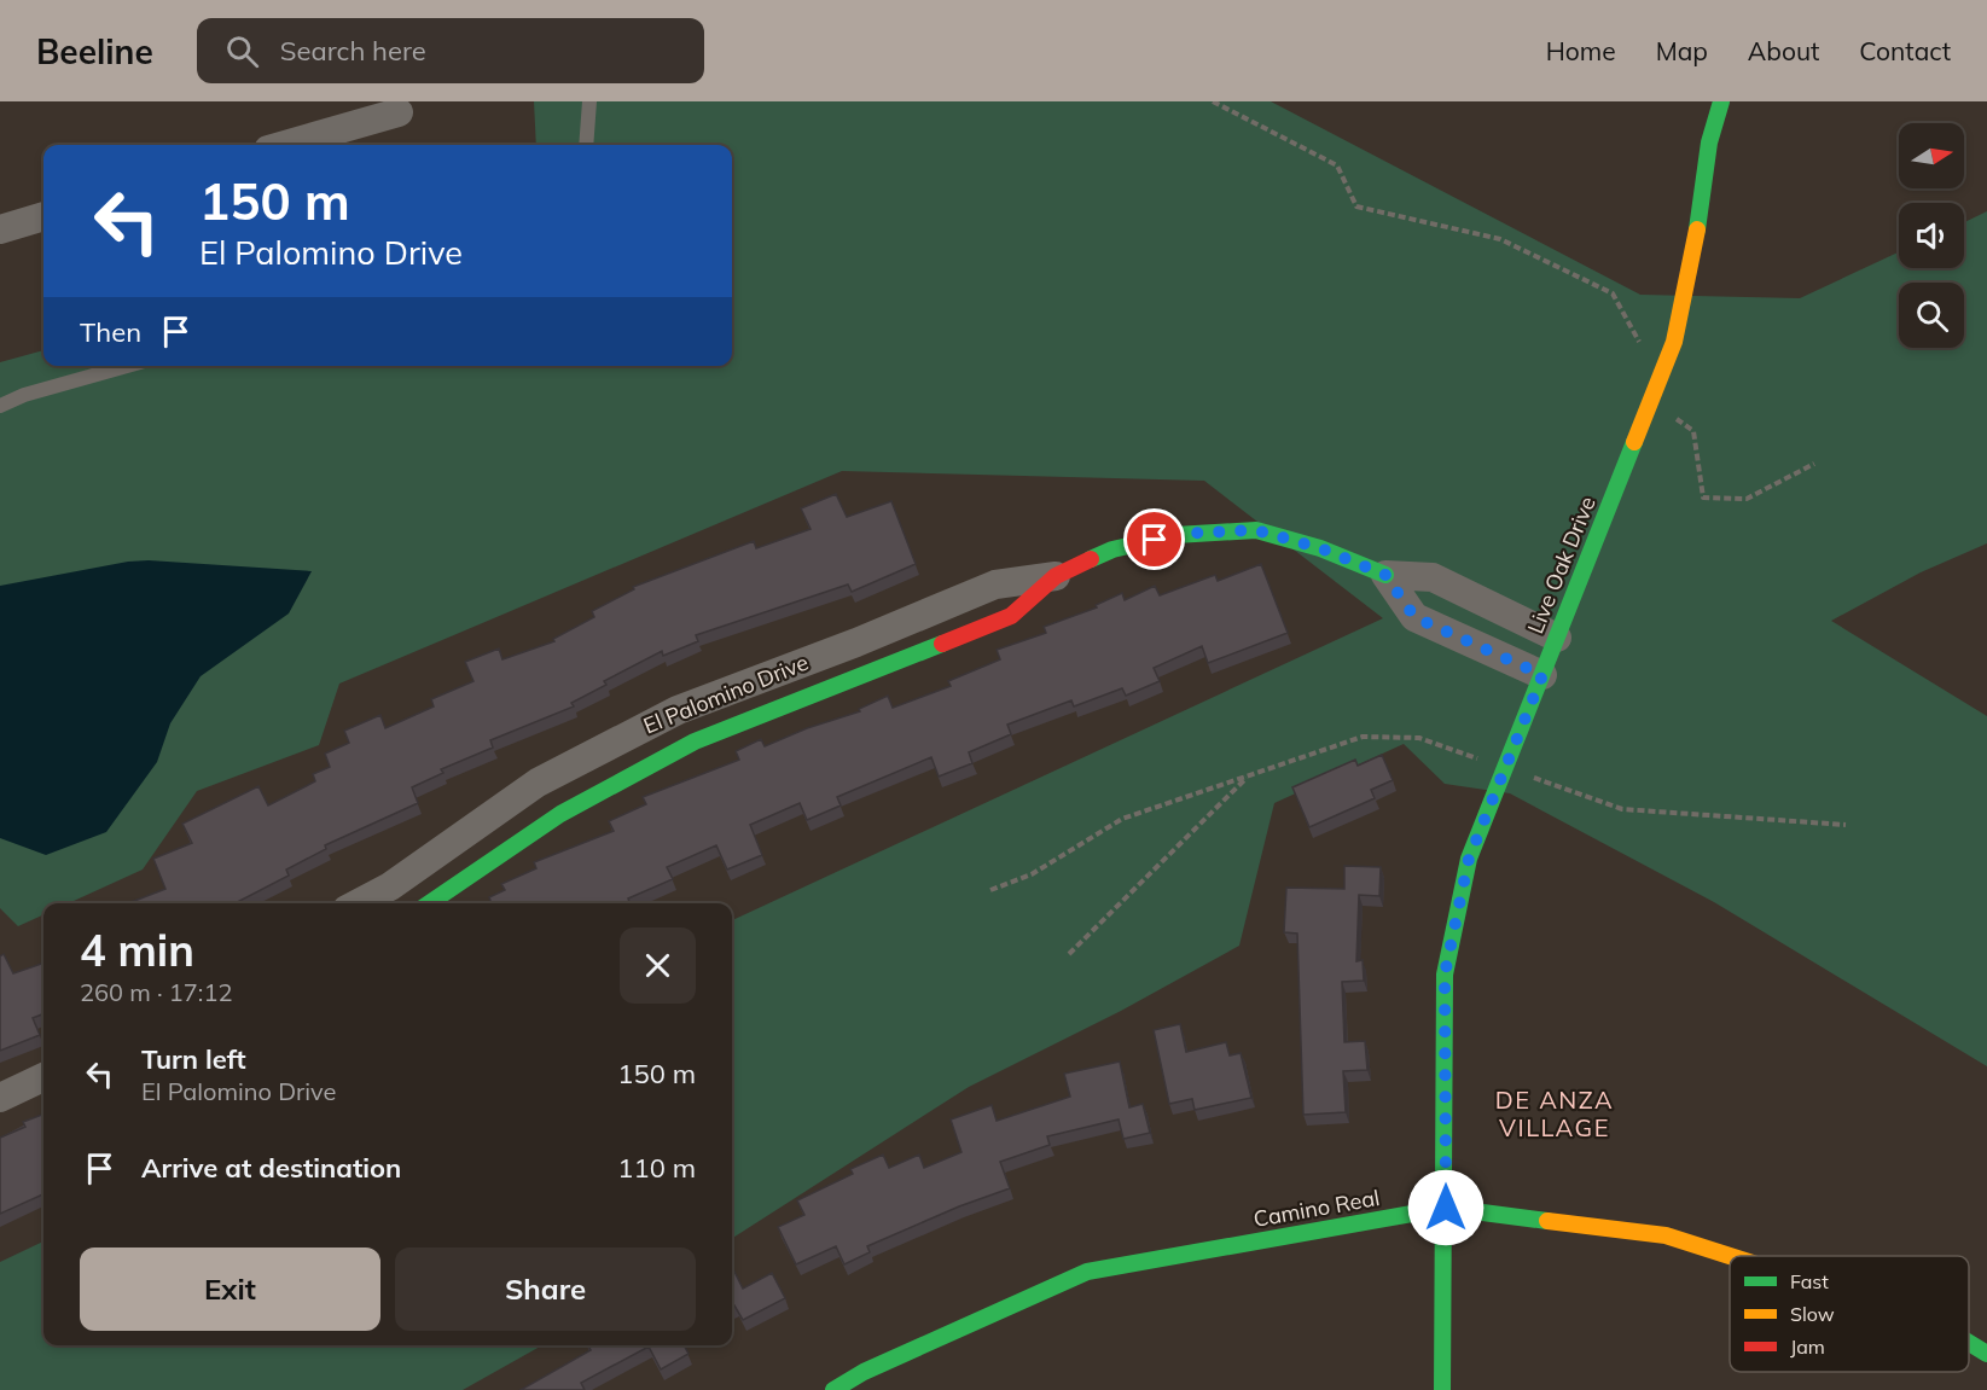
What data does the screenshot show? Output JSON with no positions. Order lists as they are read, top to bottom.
{
  "streets": {
    "street": ["Live Oak Drive", "El Palomino Drive", "Camino Real"]
  },
  "crossings": [
    ["Live Oak Drive", "El Palomino Drive"],
    ["Live Oak Drive", "Camino Real"]
  ],
  "districts": ["DE ANZA VILLAGE"],
  "legend": ["Fast", "Slow", "Jam"],
  "north": "right",
  "page": {
    "header": "Beeline",
    "search": "Search here",
    "nav": [
      "Home",
      "Map",
      "About",
      "Contact"
    ],
    "turn": ["150 m", "El Palomino Drive"],
    "then": "Then",
    "heading": ["4 min", "260 m · 17:12"],
    "list": [
      {
        "name": "Turn left",
        "note": "El Palomino Drive",
        "value": "150 m"
      },
      {
        "name": "Arrive at destination",
        "value": "110 m"
      }
    ],
    "buttons": ["Exit", "Share"]
  }
}
